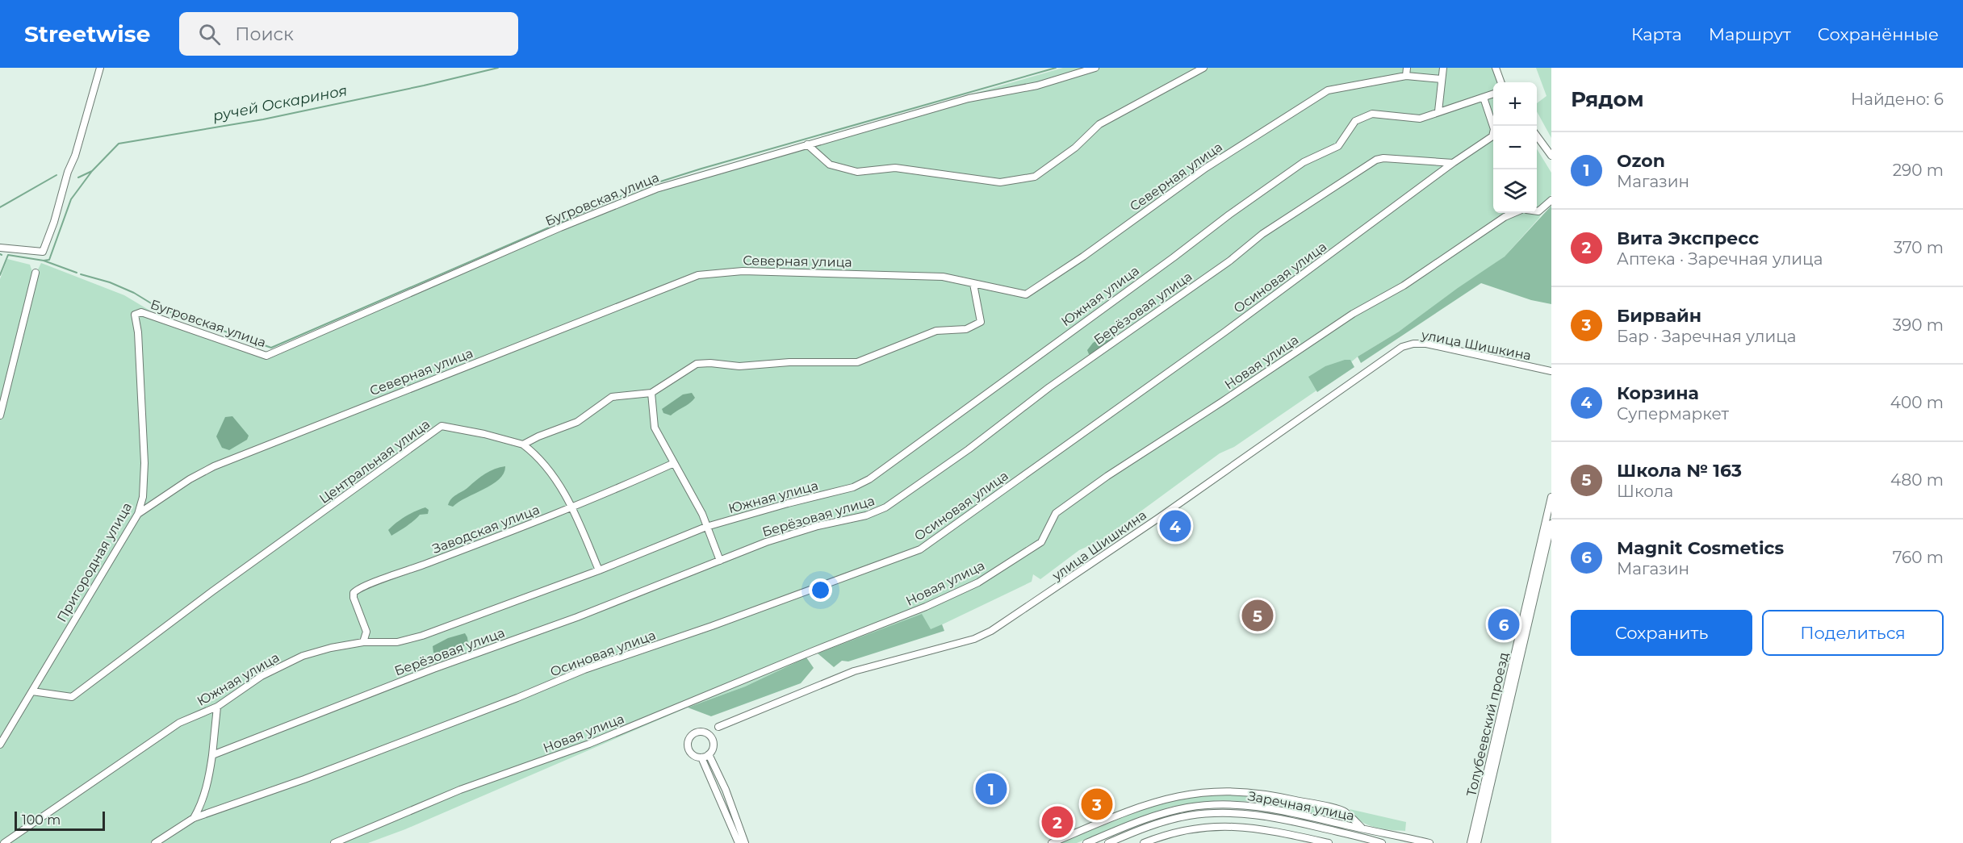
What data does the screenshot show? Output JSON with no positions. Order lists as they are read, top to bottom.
{
  "streets": {
    "street": [
      "Северная улица",
      "Бугровская улица",
      "Осиновая улица",
      "Южная улица",
      "Берёзовая улица",
      "улица Шишкина",
      "Новая улица",
      "Центральная улица",
      "Заводская улица",
      "Пригородная улица",
      "Толубеевский проезд",
      "Заречная улица"
    ]
  },
  "crossings": [
    ["Северная улица", "Пригородная улица"],
    ["Бугровская улица", "Пригородная улица"],
    ["Осиновая улица", "Южная улица"],
    ["Осиновая улица", "Берёзовая улица"],
    ["Южная улица", "Заводская улица"],
    ["Центральная улица", "Пригородная улица"]
  ],
  "water": ["ручей Оскариноя"],
  "scale_bar": "100 m",
  "page": {
    "header": "Streetwise",
    "search": "Поиск",
    "nav": ["Карта", "Маршрут", "Сохранённые"],
    "heading": ["Рядом", "Найдено: 6"],
    "map_buttons": ["+", "−"],
    "list": [
      {
        "mark": "1",
        "name": "Ozon",
        "note": "Магазин",
        "value": "290 m"
      },
      {
        "mark": "2",
        "name": "Вита Экспресс",
        "note": "Аптека · Заречная улица",
        "value": "370 m"
      },
      {
        "mark": "3",
        "name": "Бирвайн",
        "note": "Бар · Заречная улица",
        "value": "390 m"
      },
      {
        "mark": "4",
        "name": "Корзина",
        "note": "Супермаркет",
        "value": "400 m"
      },
      {
        "mark": "5",
        "name": "Школа № 163",
        "note": "Школа",
        "value": "480 m"
      },
      {
        "mark": "6",
        "name": "Magnit Cosmetics",
        "note": "Магазин",
        "value": "760 m"
      }
    ],
    "pins": [
      "4",
      "5",
      "6",
      "1",
      "3",
      "2"
    ],
    "buttons": ["Сохранить", "Поделиться"],
    "scale": "100 m"
  }
}
